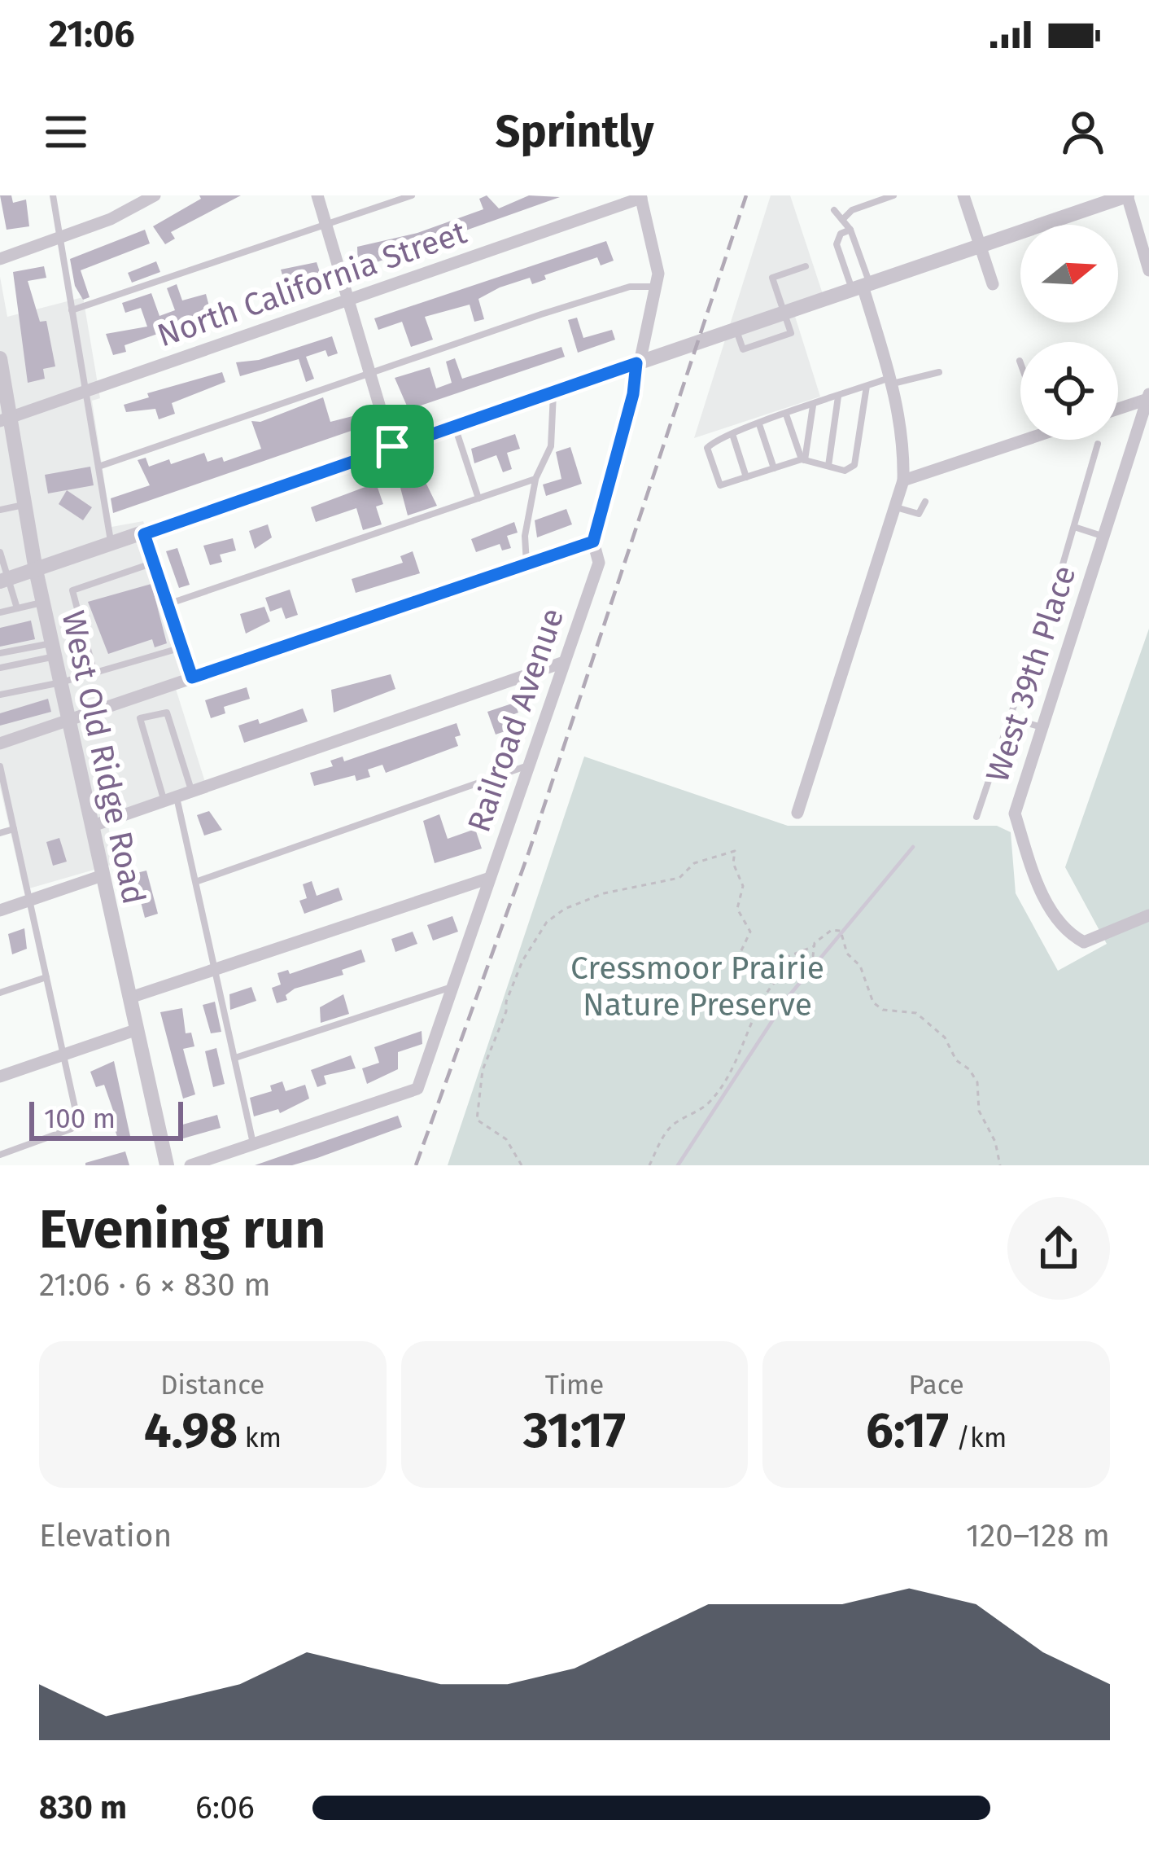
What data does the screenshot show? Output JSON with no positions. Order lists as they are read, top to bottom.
{
  "streets": {
    "street": [
      "North California Street",
      "West 39th Place",
      "Railroad Avenue",
      "West Old Ridge Road"
    ]
  },
  "crossings": [
    ["North California Street", "Railroad Avenue"],
    ["North California Street", "West Old Ridge Road"]
  ],
  "parks": ["Cressmoor Prairie Nature Preserve"],
  "scale_bar": "100 m",
  "north": "right",
  "page": {
    "status": "21:06",
    "header": "Sprintly",
    "scale": "100 m",
    "heading": ["Evening run", "21:06 · 6 × 830 m"],
    "stats": [
      ["Distance", "4.98 km"],
      ["Time", "31:17"],
      ["Pace", "6:17 /km"]
    ],
    "chart": ["Elevation", "120–128 m"],
    "list": [
      {
        "name": "830 m",
        "note": "6:06"
      }
    ]
  }
}
